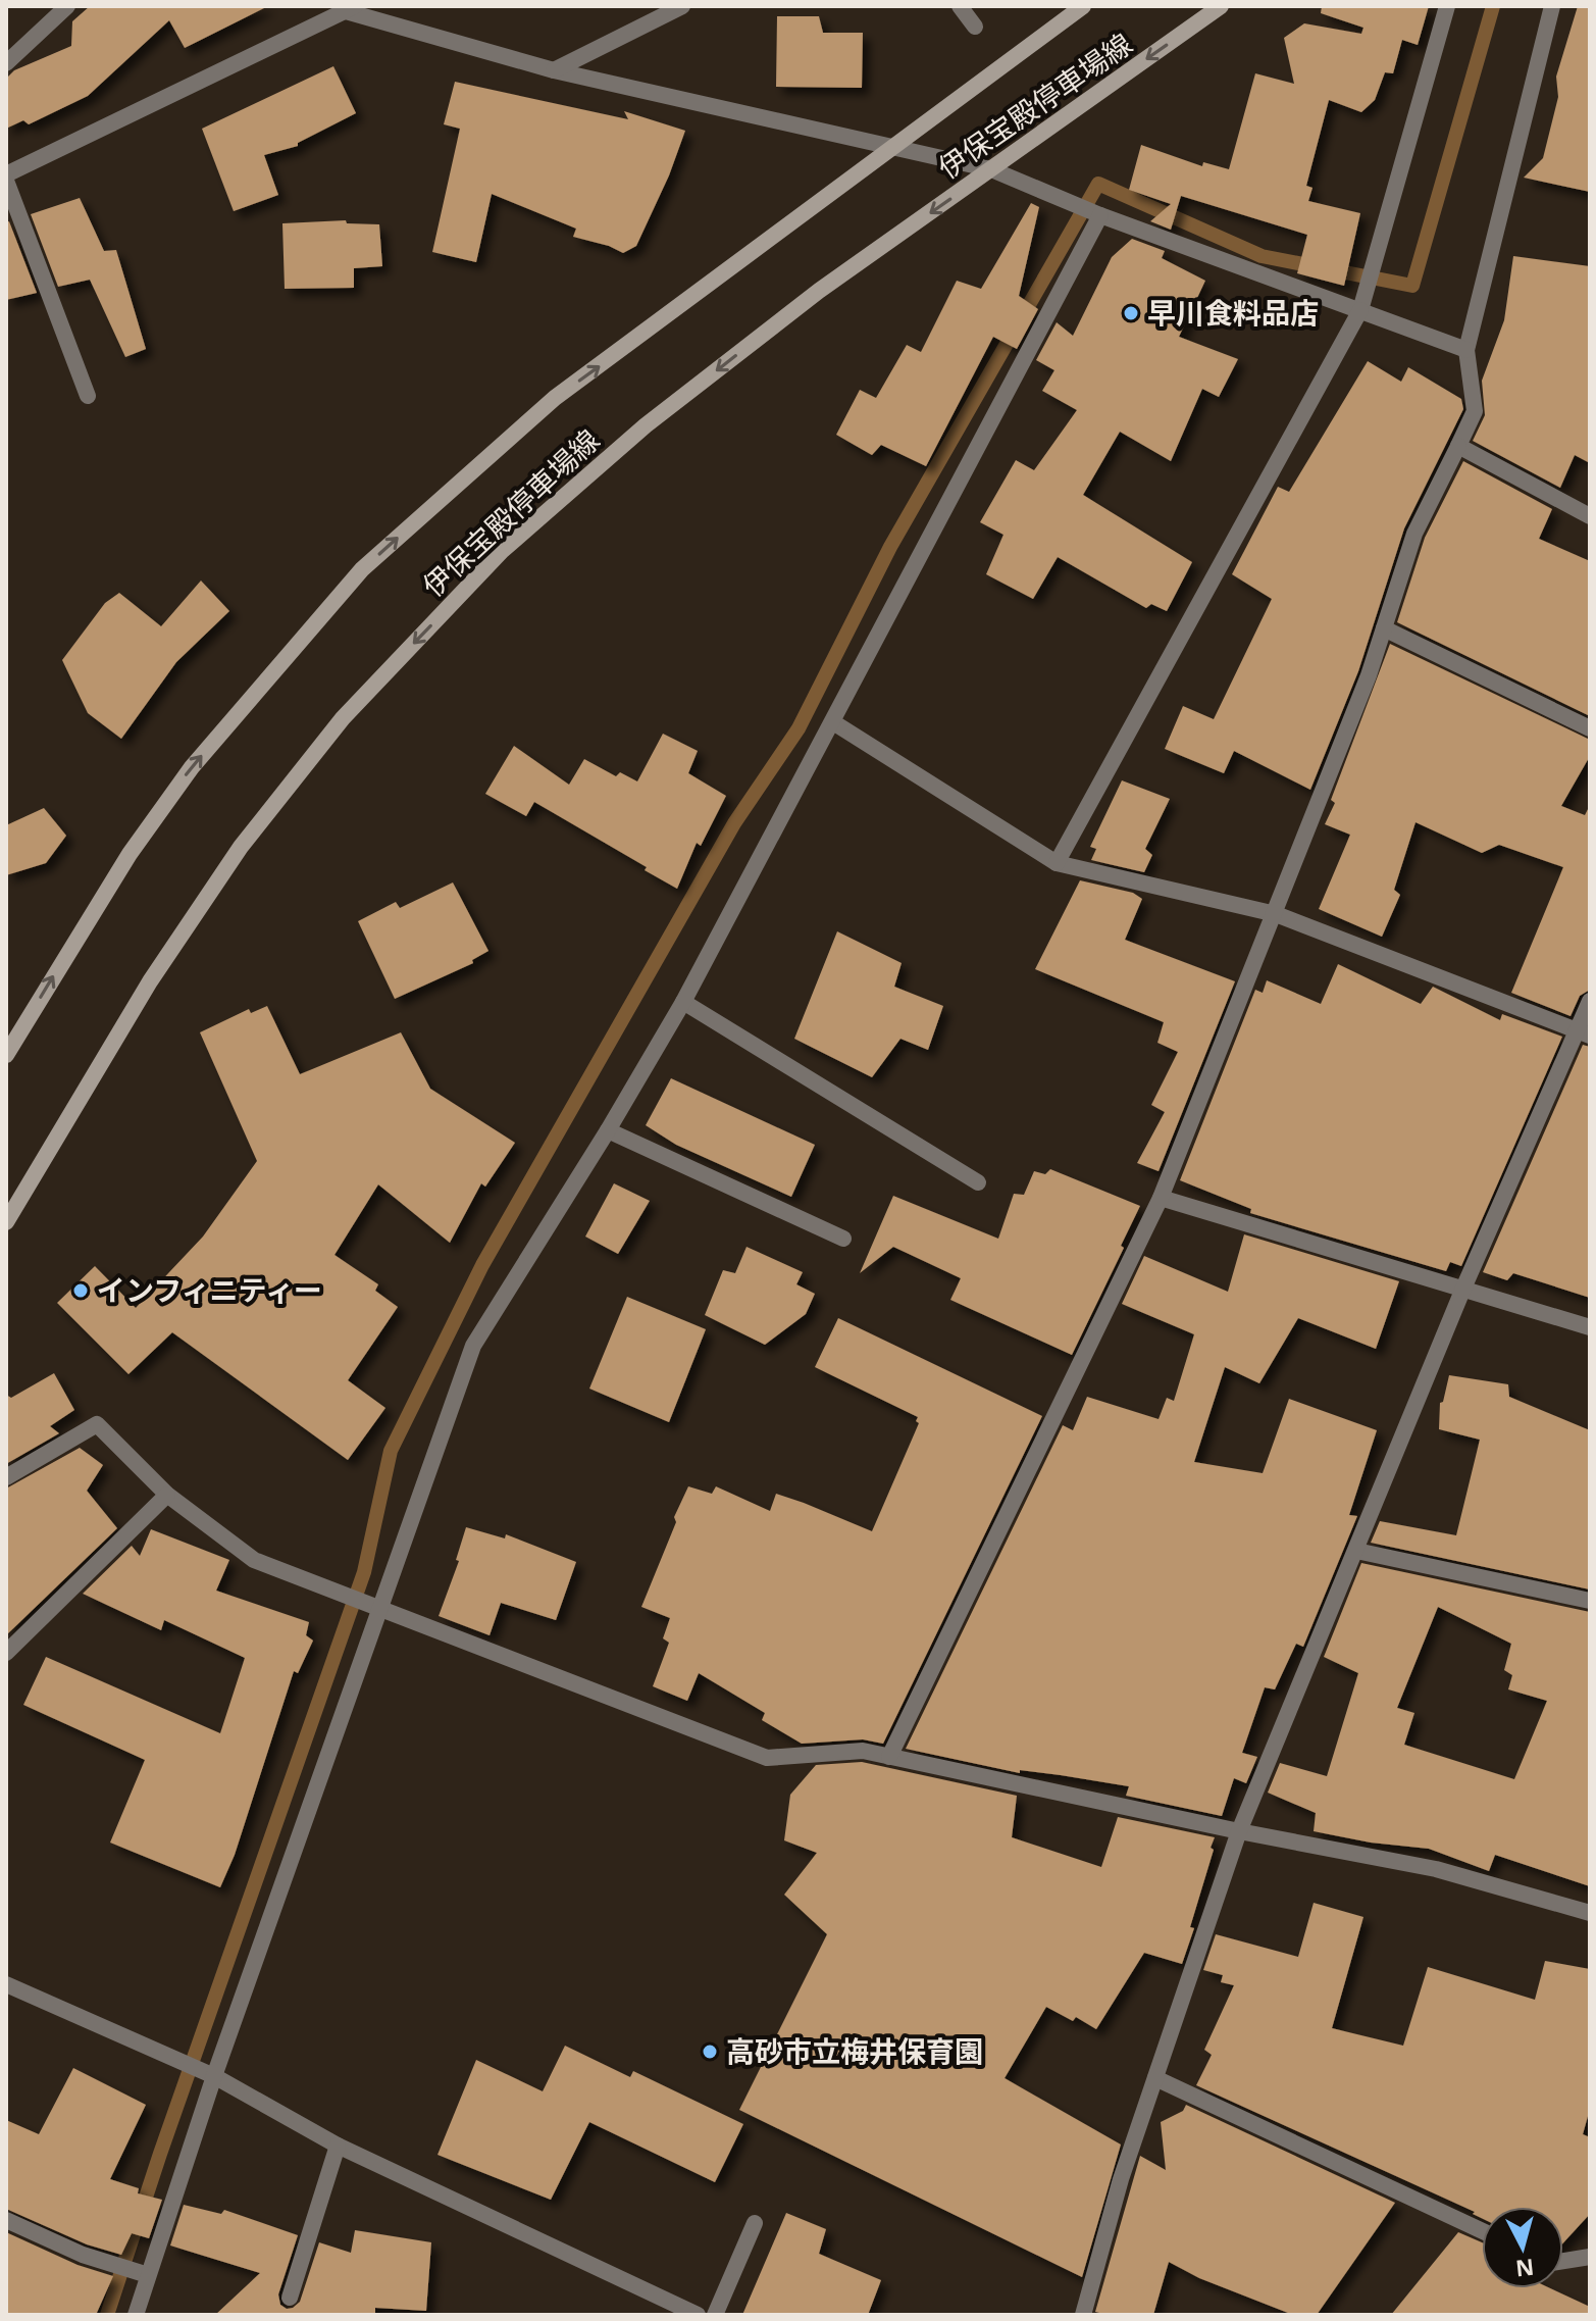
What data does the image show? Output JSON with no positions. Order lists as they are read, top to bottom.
{
  "streets": {
    "main road": ["伊保宝殿停車場線"]
  },
  "places": ["早川食料品店", "インフィニティー", "高砂市立梅井保育園"],
  "north": "bottom"
}
